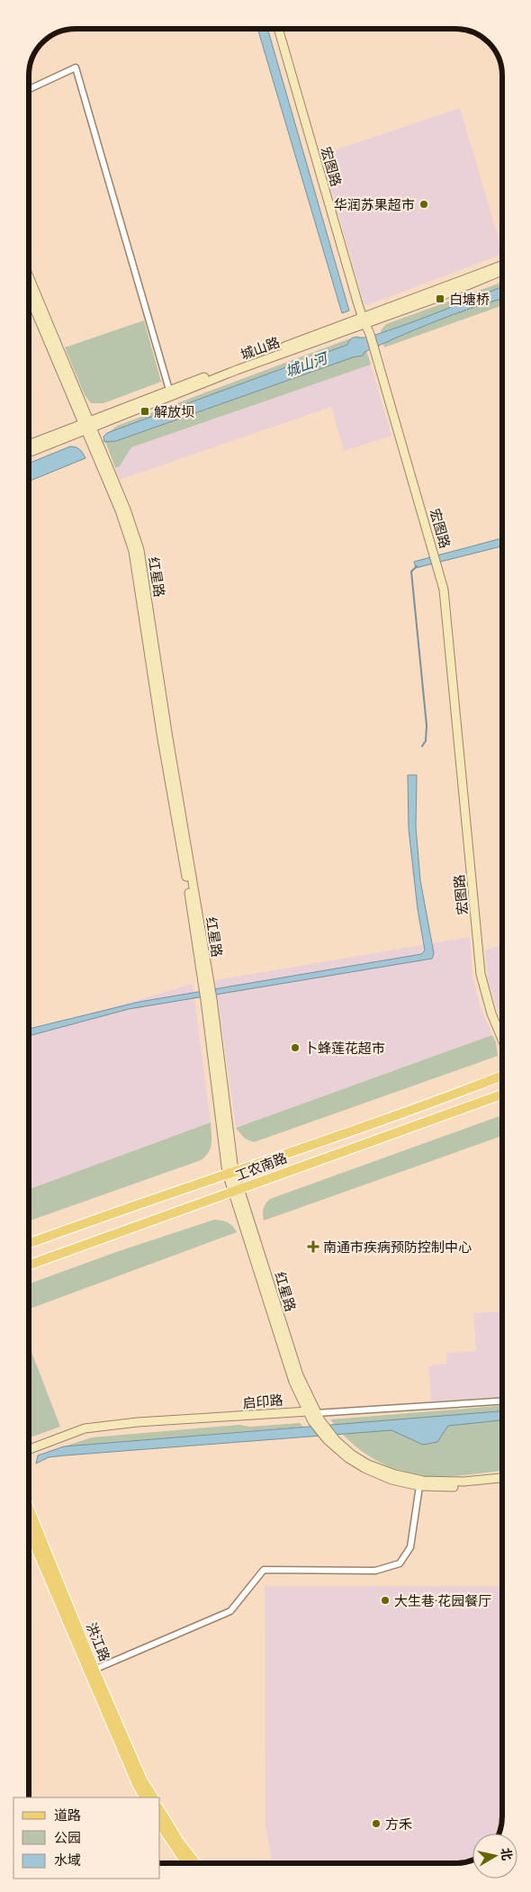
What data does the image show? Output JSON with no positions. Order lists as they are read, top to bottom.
{
  "streets": {
    "main road": [
      "宏图路",
      "城山路",
      "红星路",
      "工农南路",
      "启印路",
      "洪江路"
    ]
  },
  "crossings": [
    ["宏图路", "城山路"],
    ["城山路", "红星路"],
    ["红星路", "工农南路"],
    ["红星路", "启印路"]
  ],
  "water": ["城山河"],
  "places": {
    "other": [
      "华润苏果超市",
      "卜蜂莲花超市",
      "大生巷·花园餐厅",
      "方禾"
    ],
    "transit": ["白塘桥", "解放坝"],
    "health": ["南通市疾病预防控制中心"]
  },
  "legend": ["道路", "公园", "水域"],
  "north": "right"
}
